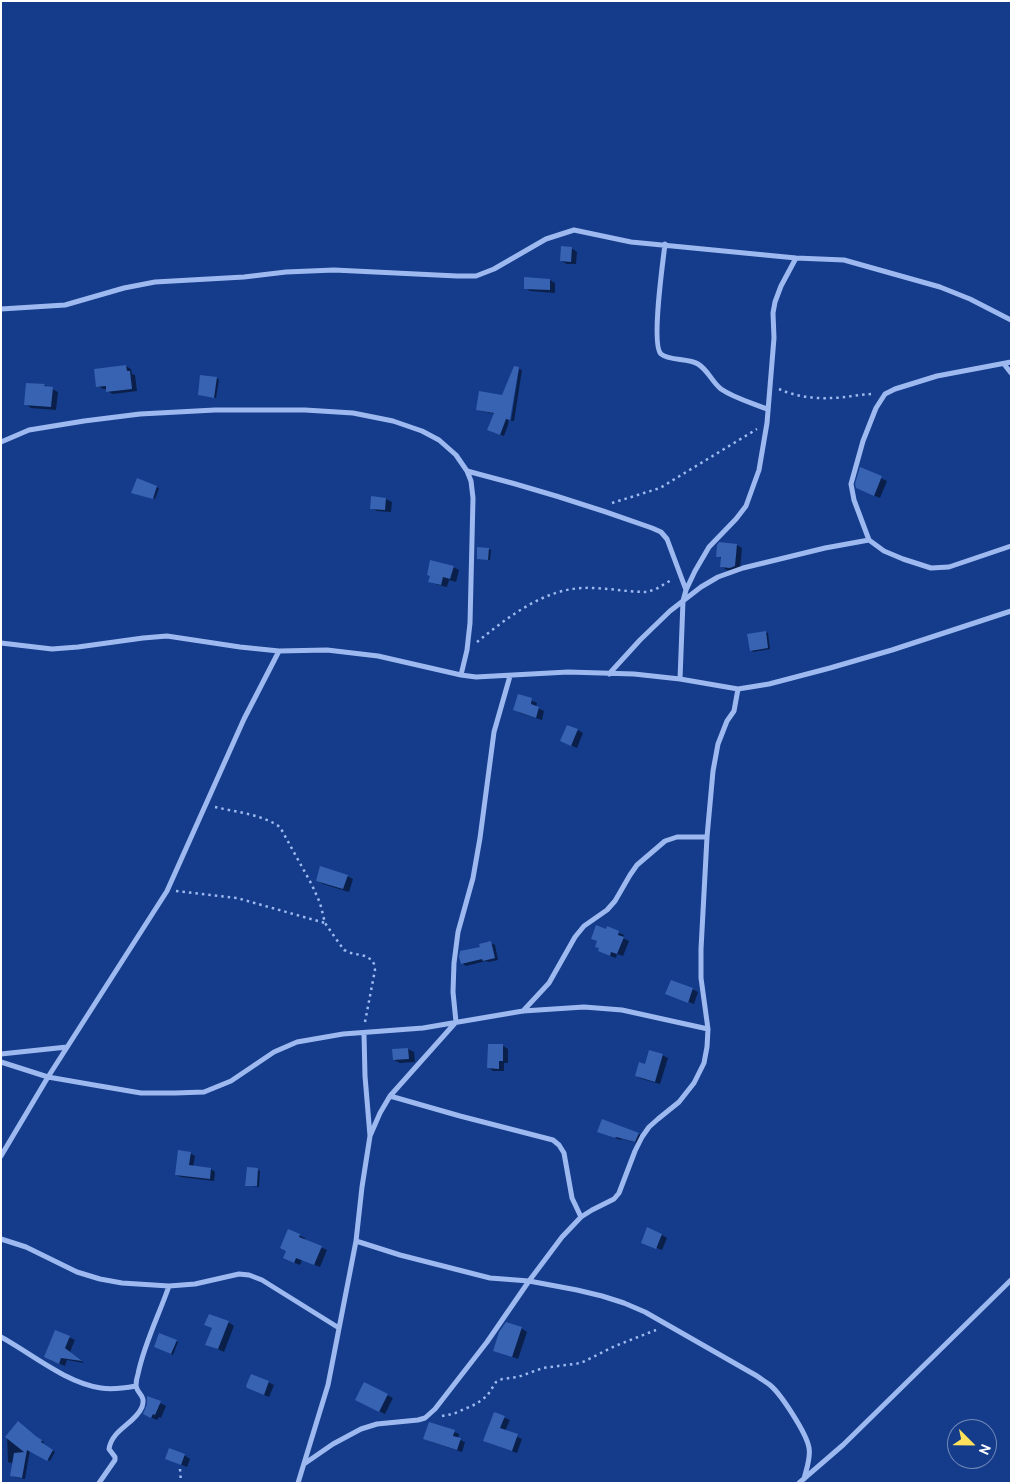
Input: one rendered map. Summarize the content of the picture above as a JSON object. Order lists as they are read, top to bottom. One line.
{"north":"bottom right"}
